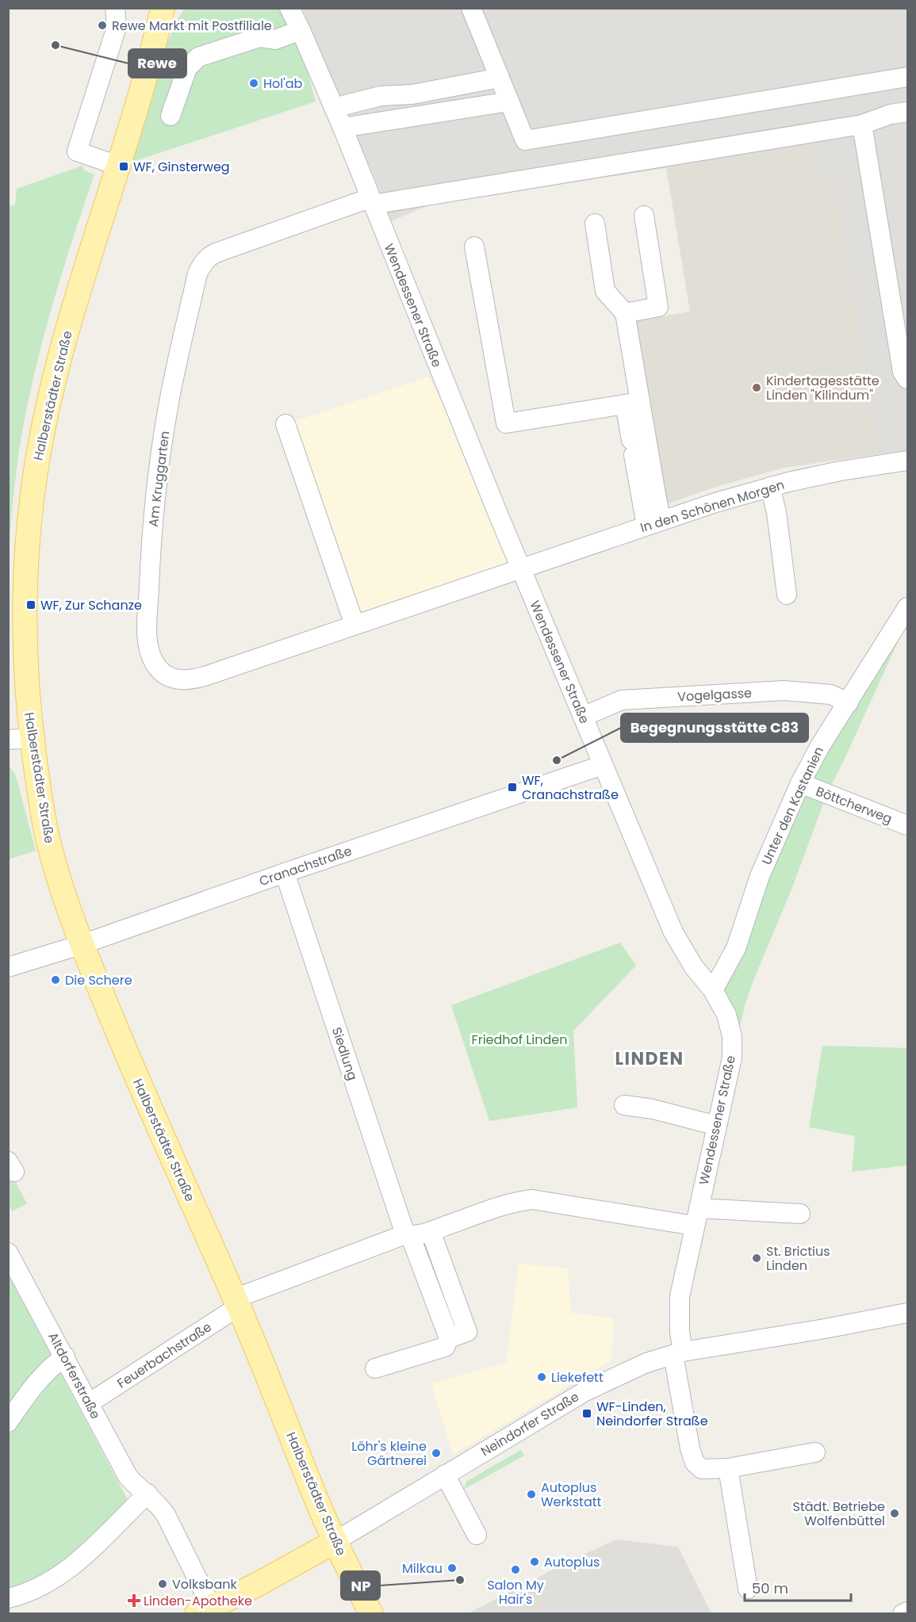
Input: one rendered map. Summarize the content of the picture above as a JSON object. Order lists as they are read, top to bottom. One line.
{"streets":{"main road":["Halberstädter Straße"],"street":["Wendessener Straße","Am Kruggarten","In den Schönen Morgen","Vogelgasse","Böttcherweg","Unter den Kastanien","Cranachstraße","Siedlung","Feuerbachstraße","Altdorferstraße","Neindorfer Straße"]},"crossings":[["Wendessener Straße","Am Kruggarten"],["Wendessener Straße","In den Schönen Morgen"],["Wendessener Straße","Vogelgasse"],["Wendessener Straße","Unter den Kastanien"],["Wendessener Straße","Cranachstraße"],["Wendessener Straße","Neindorfer Straße"],["Halberstädter Straße","Cranachstraße"],["Halberstädter Straße","Feuerbachstraße"],["Halberstädter Straße","Neindorfer Straße"],["Am Kruggarten","In den Schönen Morgen"],["Vogelgasse","Unter den Kastanien"],["Böttcherweg","Unter den Kastanien"],["Cranachstraße","Siedlung"],["Feuerbachstraße","Altdorferstraße"]],"districts":["LINDEN"],"parks":["Friedhof Linden"],"places":{"other":["Rewe Markt mit Postfiliale","Rewe","Hol'ab","Kindertagesstätte Linden \"Kilindum\"","Begegnungsstätte C83","Die Schere","St. Brictius Linden","Liekefett","Löhr's kleine Gärtnerei","Autoplus Werkstatt","Städt. Betriebe Wolfenbüttel","Autoplus","Milkau","Salon My Hair's","NP","Volksbank"],"transit":["WF, Ginsterweg","WF, Zur Schanze","WF, Cranachstraße","WF-Linden, Neindorfer Straße"],"health":["Linden-Apotheke"]},"scale_bar":"50 m"}
